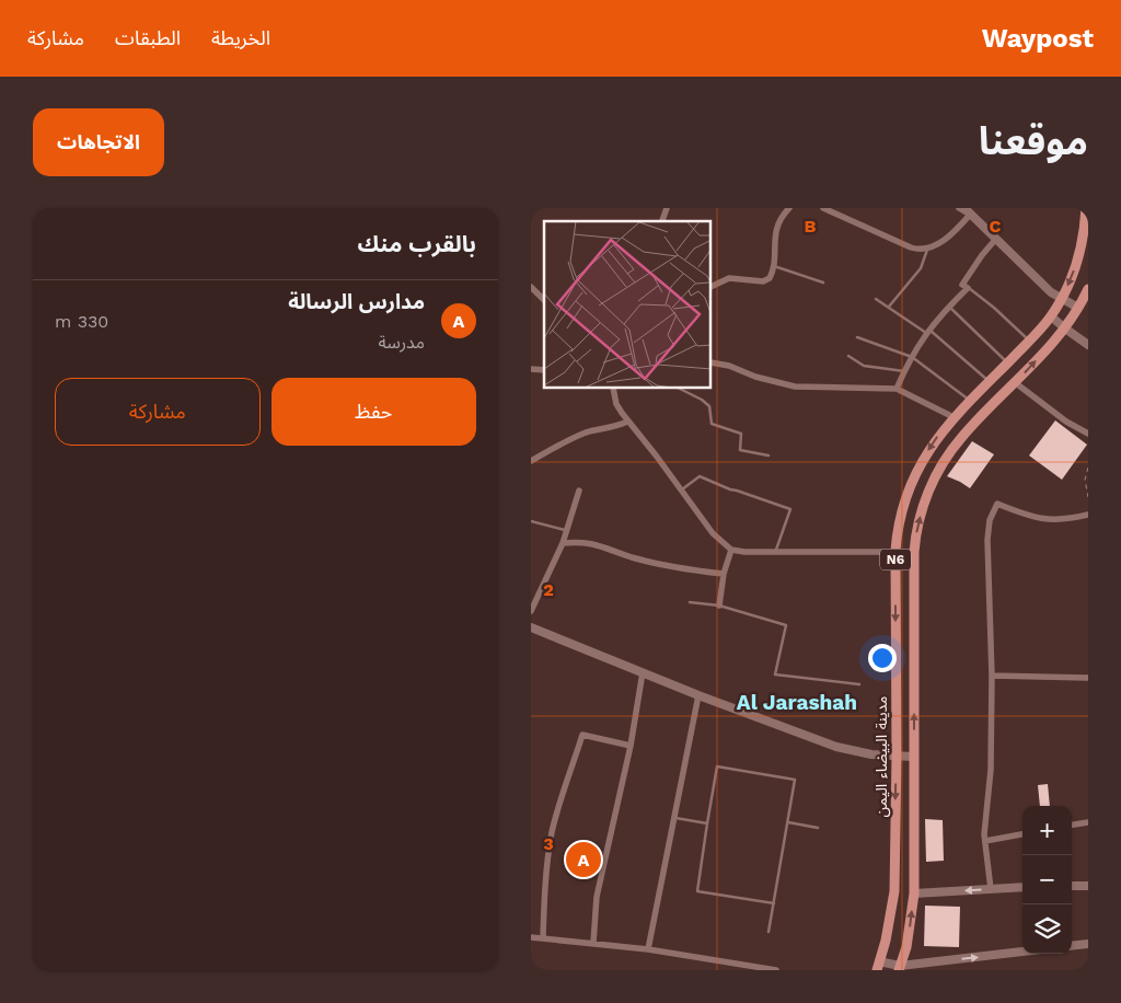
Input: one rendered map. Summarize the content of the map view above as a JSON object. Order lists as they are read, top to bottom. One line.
{"streets":{"main road":["N6","مدينة البيضاء اليمن"]},"districts":["Al Jarashah"],"page":{"header":"Waypost","nav":["الخريطة","الطبقات","مشاركة"],"title":"موقعنا","buttons":["الاتجاهات",["حفظ","مشاركة"]],"heading":"بالقرب منك","list":[{"mark":"A","name":"مدارس الرسالة","note":"مدرسة","value":"330 m"}],"map_buttons":["+","−"],"pins":"A"},"grid":{"columns":["B","C"],"rows":["2","3"]}}
